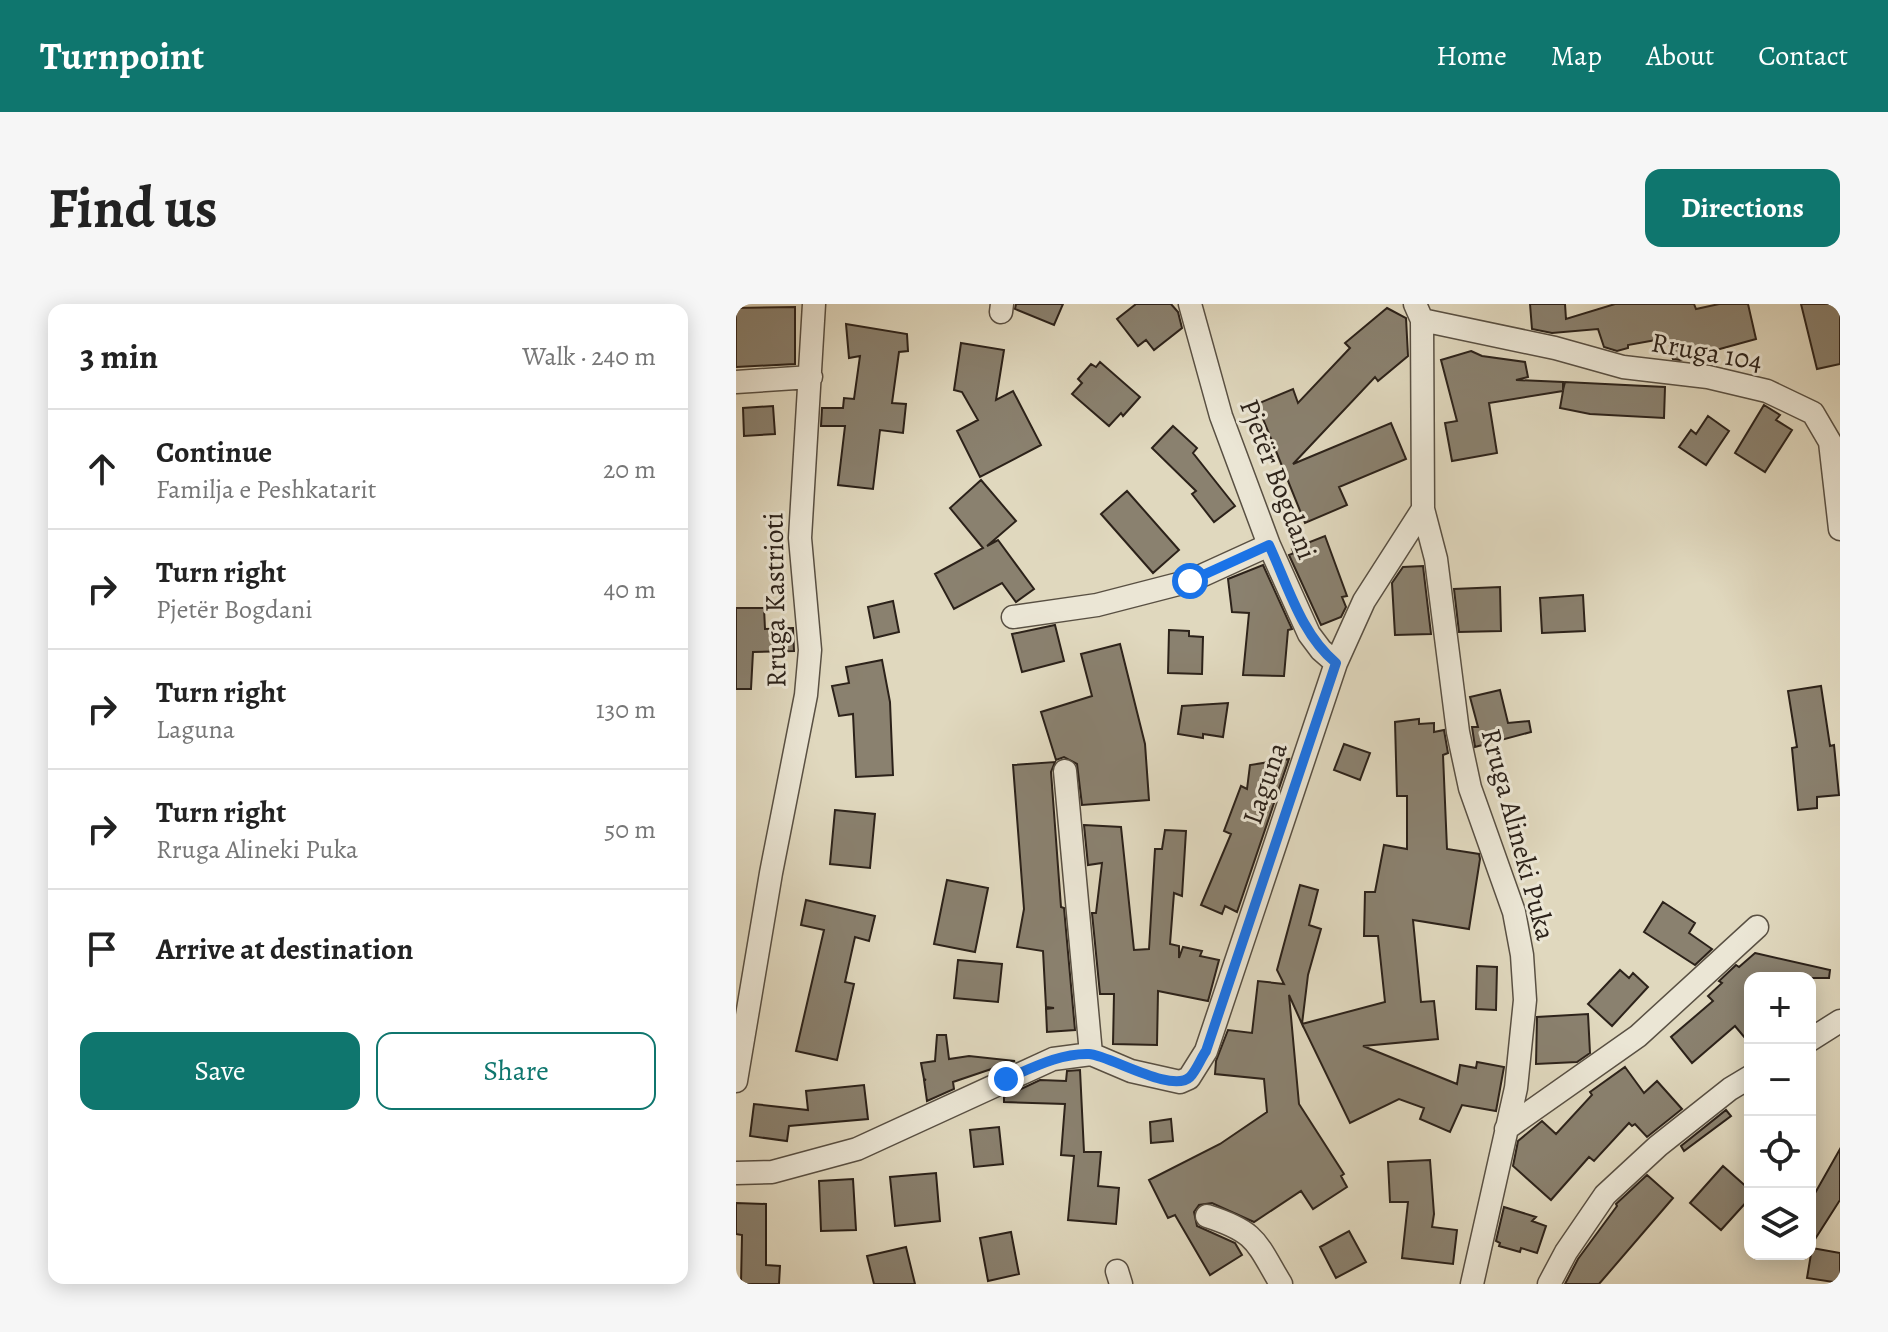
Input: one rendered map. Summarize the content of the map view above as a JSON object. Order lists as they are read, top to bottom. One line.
{"streets":{"street":["Rruga 104","Pjetër Bogdani","Rruga Kastrioti","Laguna","Rruga Alineki Puka"]},"crossings":[["Rruga 104","Rruga Alineki Puka"],["Pjetër Bogdani","Laguna"],["Laguna","Rruga Alineki Puka"]],"page":{"header":"Turnpoint","nav":["Home","Map","About","Contact"],"buttons":["Directions",["Save","Share"]],"title":"Find us","heading":["3 min","Walk · 240 m"],"list":[["Continue","Familja e Peshkatarit","20 m"],["Turn right","Pjetër Bogdani","40 m"],["Turn right","Laguna","130 m"],["Turn right","Rruga Alineki Puka","50 m"],"Arrive at destination"],"map_buttons":["+","−"]}}
